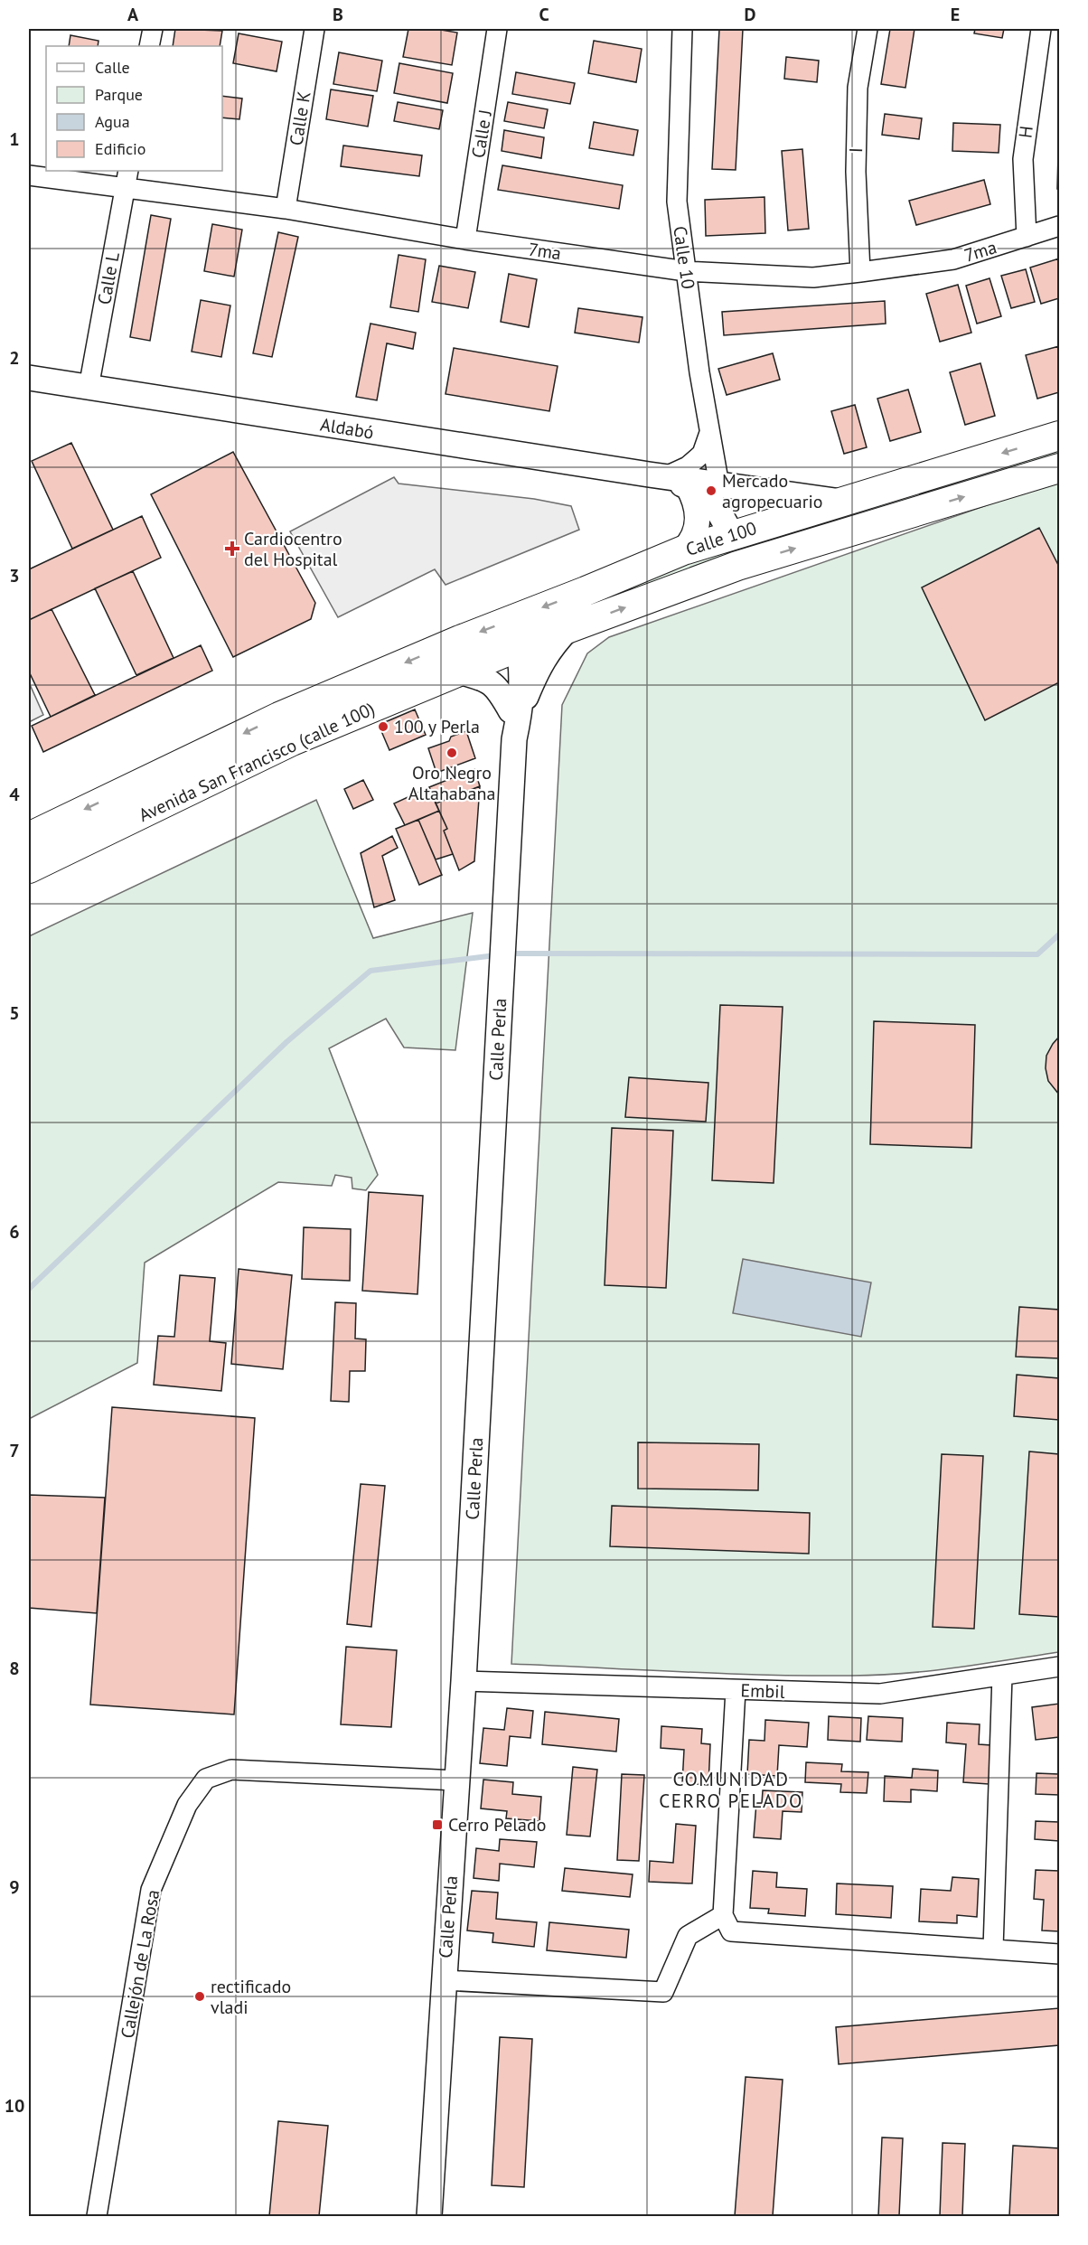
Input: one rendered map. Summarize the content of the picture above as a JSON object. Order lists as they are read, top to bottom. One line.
{"streets":{"highway":["Calle 100","Avenida San Francisco (calle 100)"],"main road":["Aldabó","Calle Perla"],"street":["Calle K","H","Calle J","I","7ma","Calle 10","Calle L","Embil","Callejón de La Rosa"]},"crossings":[["Calle K","7ma"],["H","7ma"],["Calle J","7ma"],["I","7ma"],["7ma","Calle 10"],["7ma","Calle L"],["Calle 10","Aldabó"],["Calle L","Aldabó"],["Aldabó","Calle 100"],["Calle 100","Avenida San Francisco (calle 100)"],["Calle 100","Calle Perla"],["Avenida San Francisco (calle 100)","Calle Perla"],["Calle Perla","Embil"],["Calle Perla","Callejón de La Rosa"]],"districts":["COMUNIDAD CERRO PELADO"],"places":{"other":["Mercado agropecuario","100 y Perla","Oro Negro Altahabana","rectificado vladi"],"health":["Cardiocentro del Hospital"],"transit":["Cerro Pelado"]},"legend":["Calle","Parque","Agua","Edificio"],"grid":{"columns":["A","B","C","D","E"],"rows":["1","2","3","4","5","6","7","8","9","10"]}}
